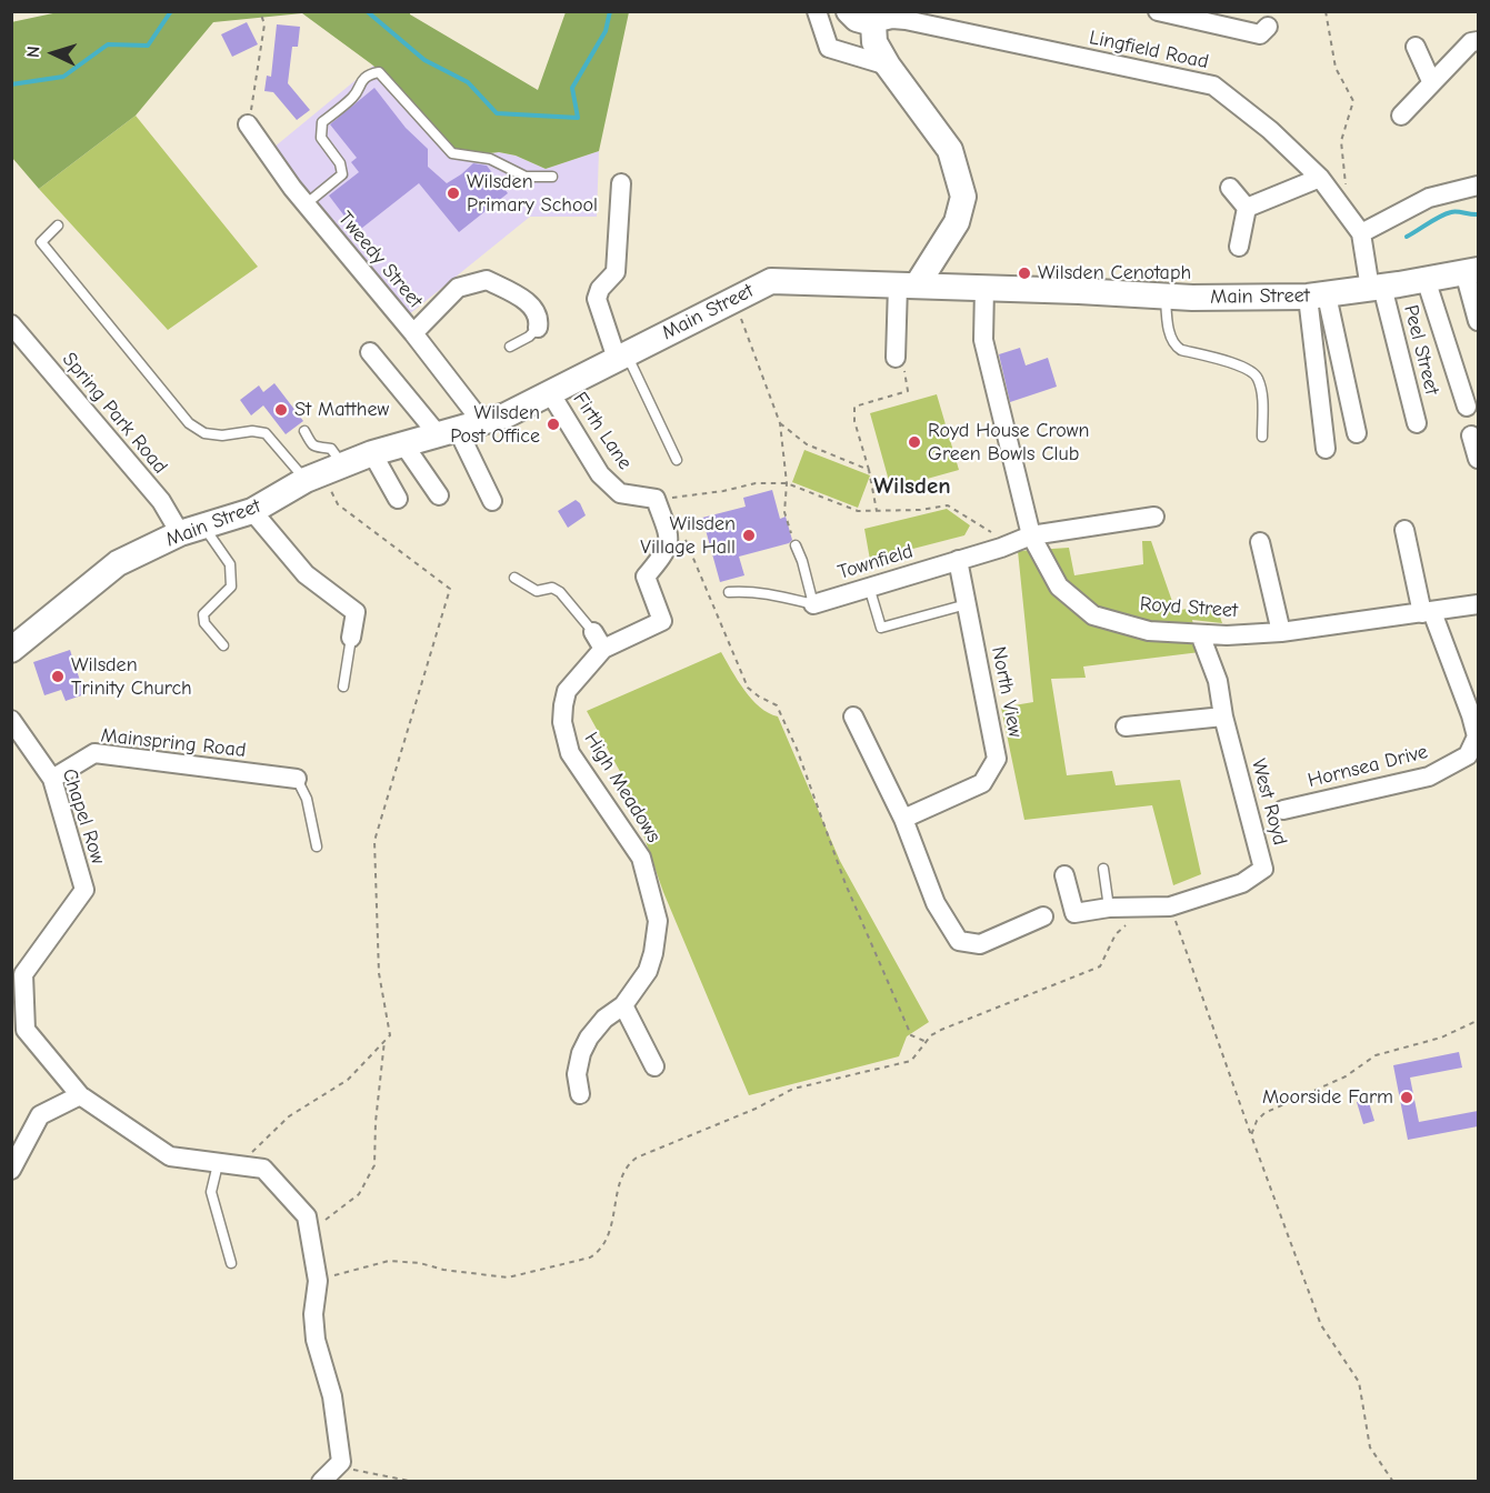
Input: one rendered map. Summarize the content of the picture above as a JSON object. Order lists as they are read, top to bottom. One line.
{"streets":{"street":["Lingfield Road","Tweedy Street","Main Street","Peel Street","Spring Park Road","Firth Lane","Townfield","Royd Street","North View","Mainspring Road","Hornsea Drive","High Meadows","West Royd","Chapel Row"]},"crossings":[["Lingfield Road","Main Street"],["Lingfield Road","Peel Street"],["Tweedy Street","Main Street"],["Main Street","Peel Street"],["Main Street","Spring Park Road"],["Main Street","Firth Lane"],["Main Street","Royd Street"],["Townfield","Royd Street"],["Townfield","North View"],["Royd Street","Hornsea Drive"],["Royd Street","West Royd"],["Mainspring Road","Chapel Row"]],"districts":["Wilsden"],"places":["Wilsden Primary School","Wilsden Cenotaph","St Matthew","Wilsden Post Office","Royd House Crown Green Bowls Club","Wilsden Village Hall","Wilsden Trinity Church","Moorside Farm"],"north":"left"}
